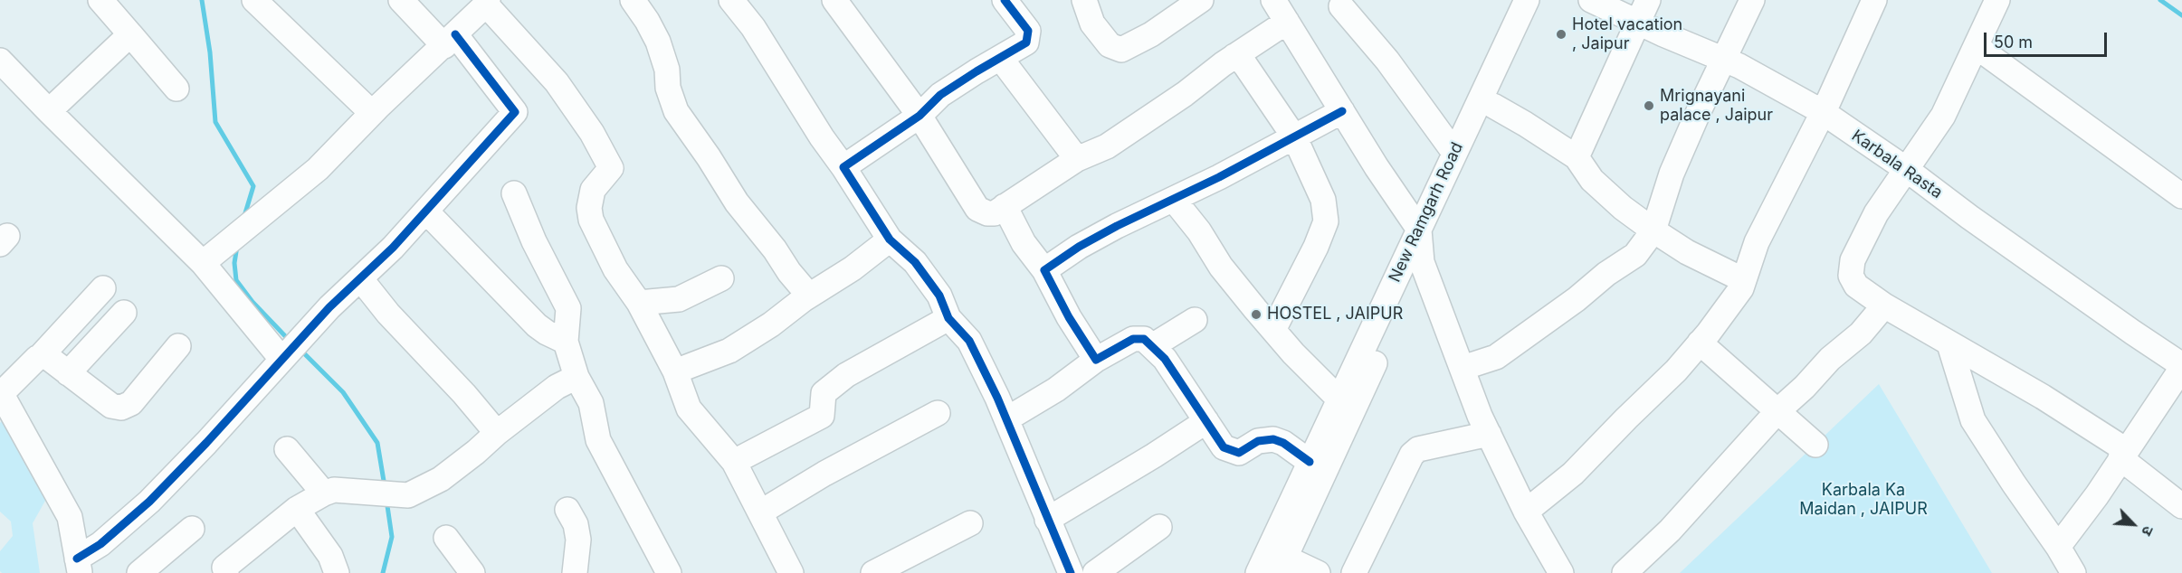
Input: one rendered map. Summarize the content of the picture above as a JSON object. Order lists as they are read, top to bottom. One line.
{"streets":{"street":["Karbala Rasta","New Ramgarh Road"]},"parks":["Karbala Ka Maidan , JAIPUR"],"places":["Hotel vacation , Jaipur","Mrignayani palace , Jaipur","HOSTEL , JAIPUR"],"scale_bar":"50 m","north":"bottom right"}
